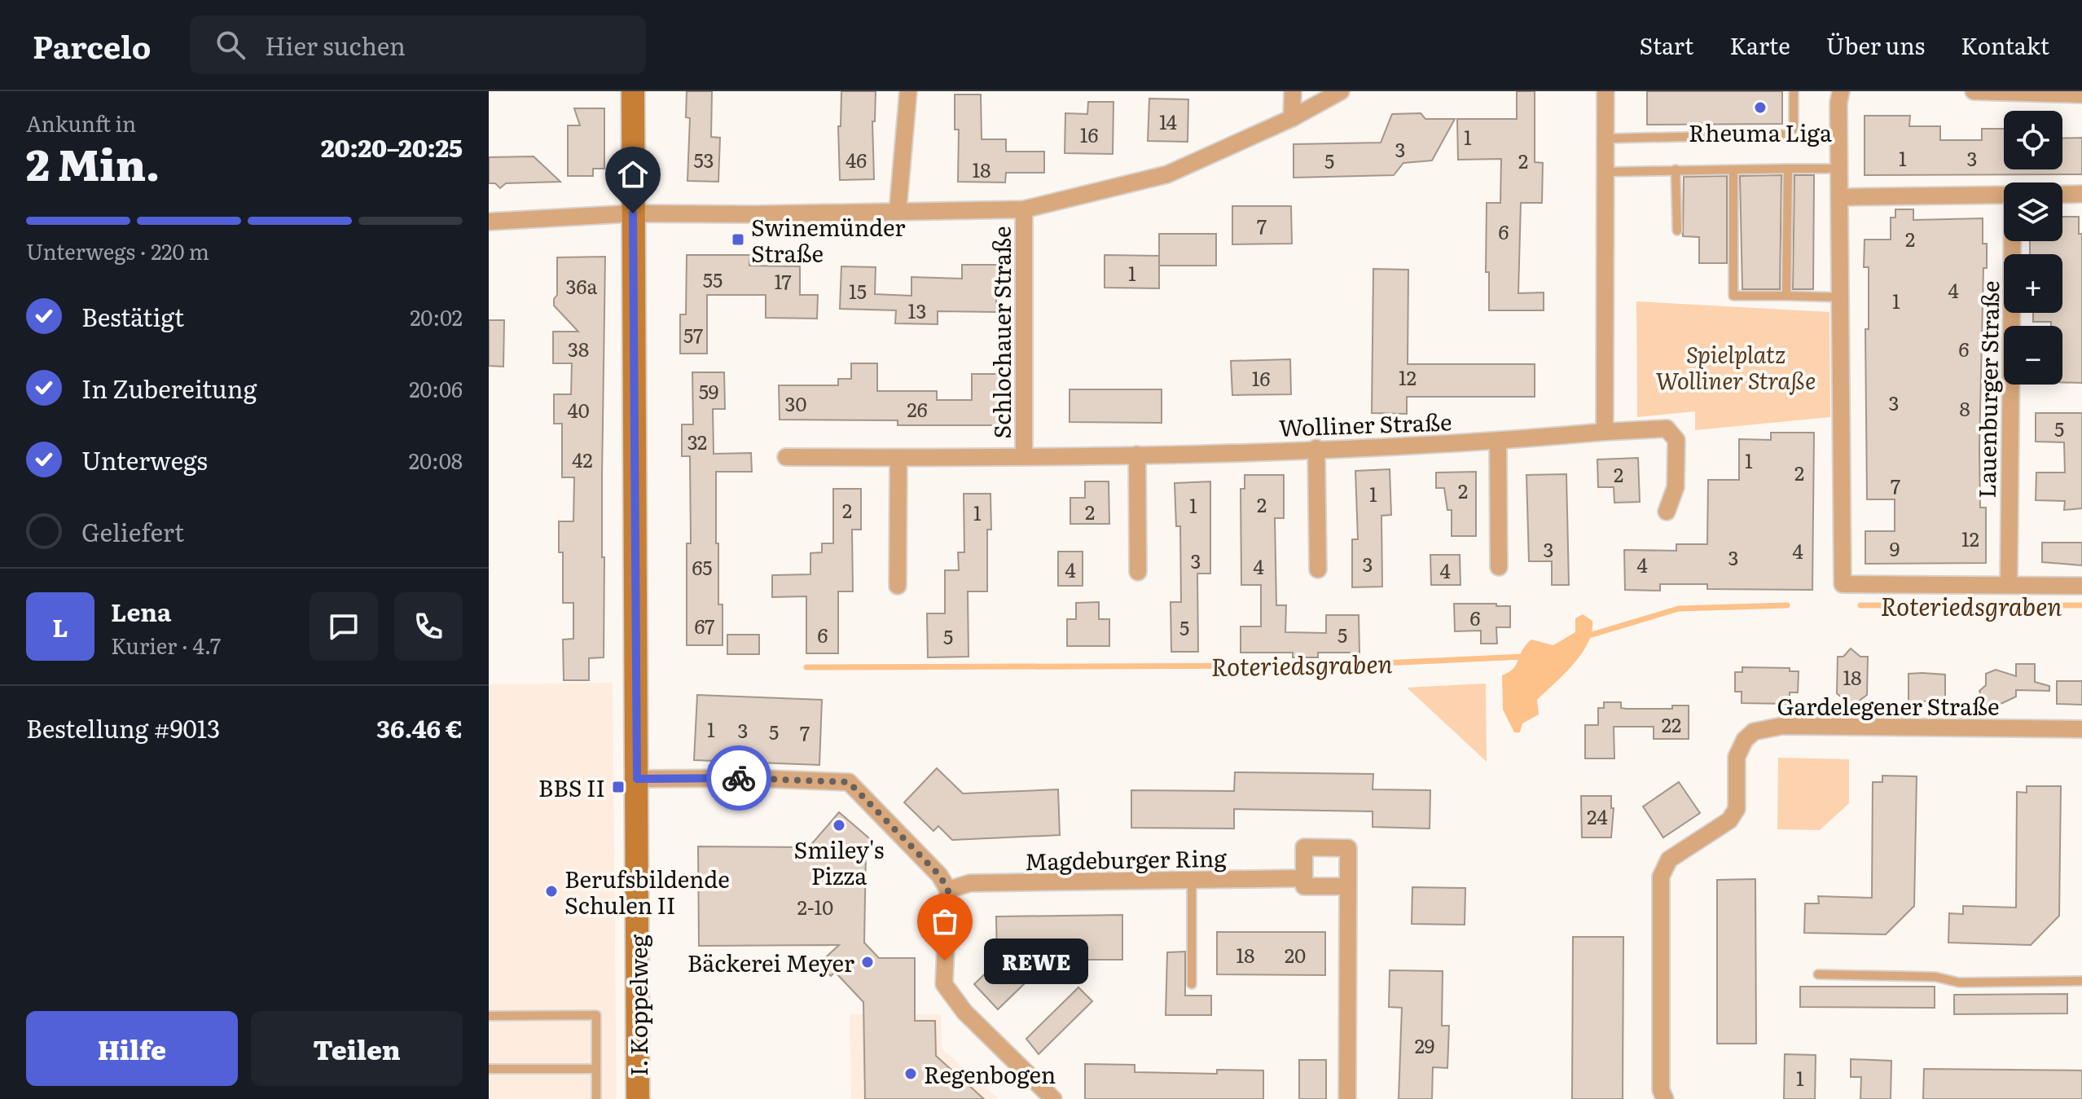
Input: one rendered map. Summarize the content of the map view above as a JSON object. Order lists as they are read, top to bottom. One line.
{"streets":{"street":["Schlochauer Straße","Lauenburger Straße","Wolliner Straße","Gardelegener Straße","Magdeburger Ring","I. Koppelweg"]},"crossings":[["Schlochauer Straße","Wolliner Straße"]],"water":["Roteriedsgraben"],"parks":["Spielplatz Wolliner Straße"],"places":{"other":["Rheuma Liga","Smiley's Pizza","Berufsbildende Schulen II","REWE","Bäckerei Meyer","Regenbogen"],"transit":["Swinemünder Straße","BBS II"]},"house_numbers":["14","16","1","3","1","3","53","46","5","2","18","7","6","2","1","55","17","36a","4","15","1","13","57","38","6","12","16","59","3","30","8","26","40","5","32","42","1","2","2","7","2","1","2","1","2","2","1","12","9","3","4","3","3","3","4","4","65","4","4","6","67","5","6","5","5","18","22","1","3","5","7","24","2-10","18","20","29","1"],"page":{"header":"Parcelo","search":"Hier suchen","nav":["Start","Karte","Über uns","Kontakt"],"heading":["2 Min.","Ankunft in","20:20–20:25"],"panel":["Lena","Kurier · 4.7","Bestellung #9013","36.46 €"],"map_buttons":["+","−"],"bar":"Unterwegs · 220 m","list":[["Bestätigt","20:02"],["In Zubereitung","20:06"],["Unterwegs","20:08"],"Geliefert"],"round":"L","bubble":"REWE","buttons":["Hilfe","Teilen"]}}
